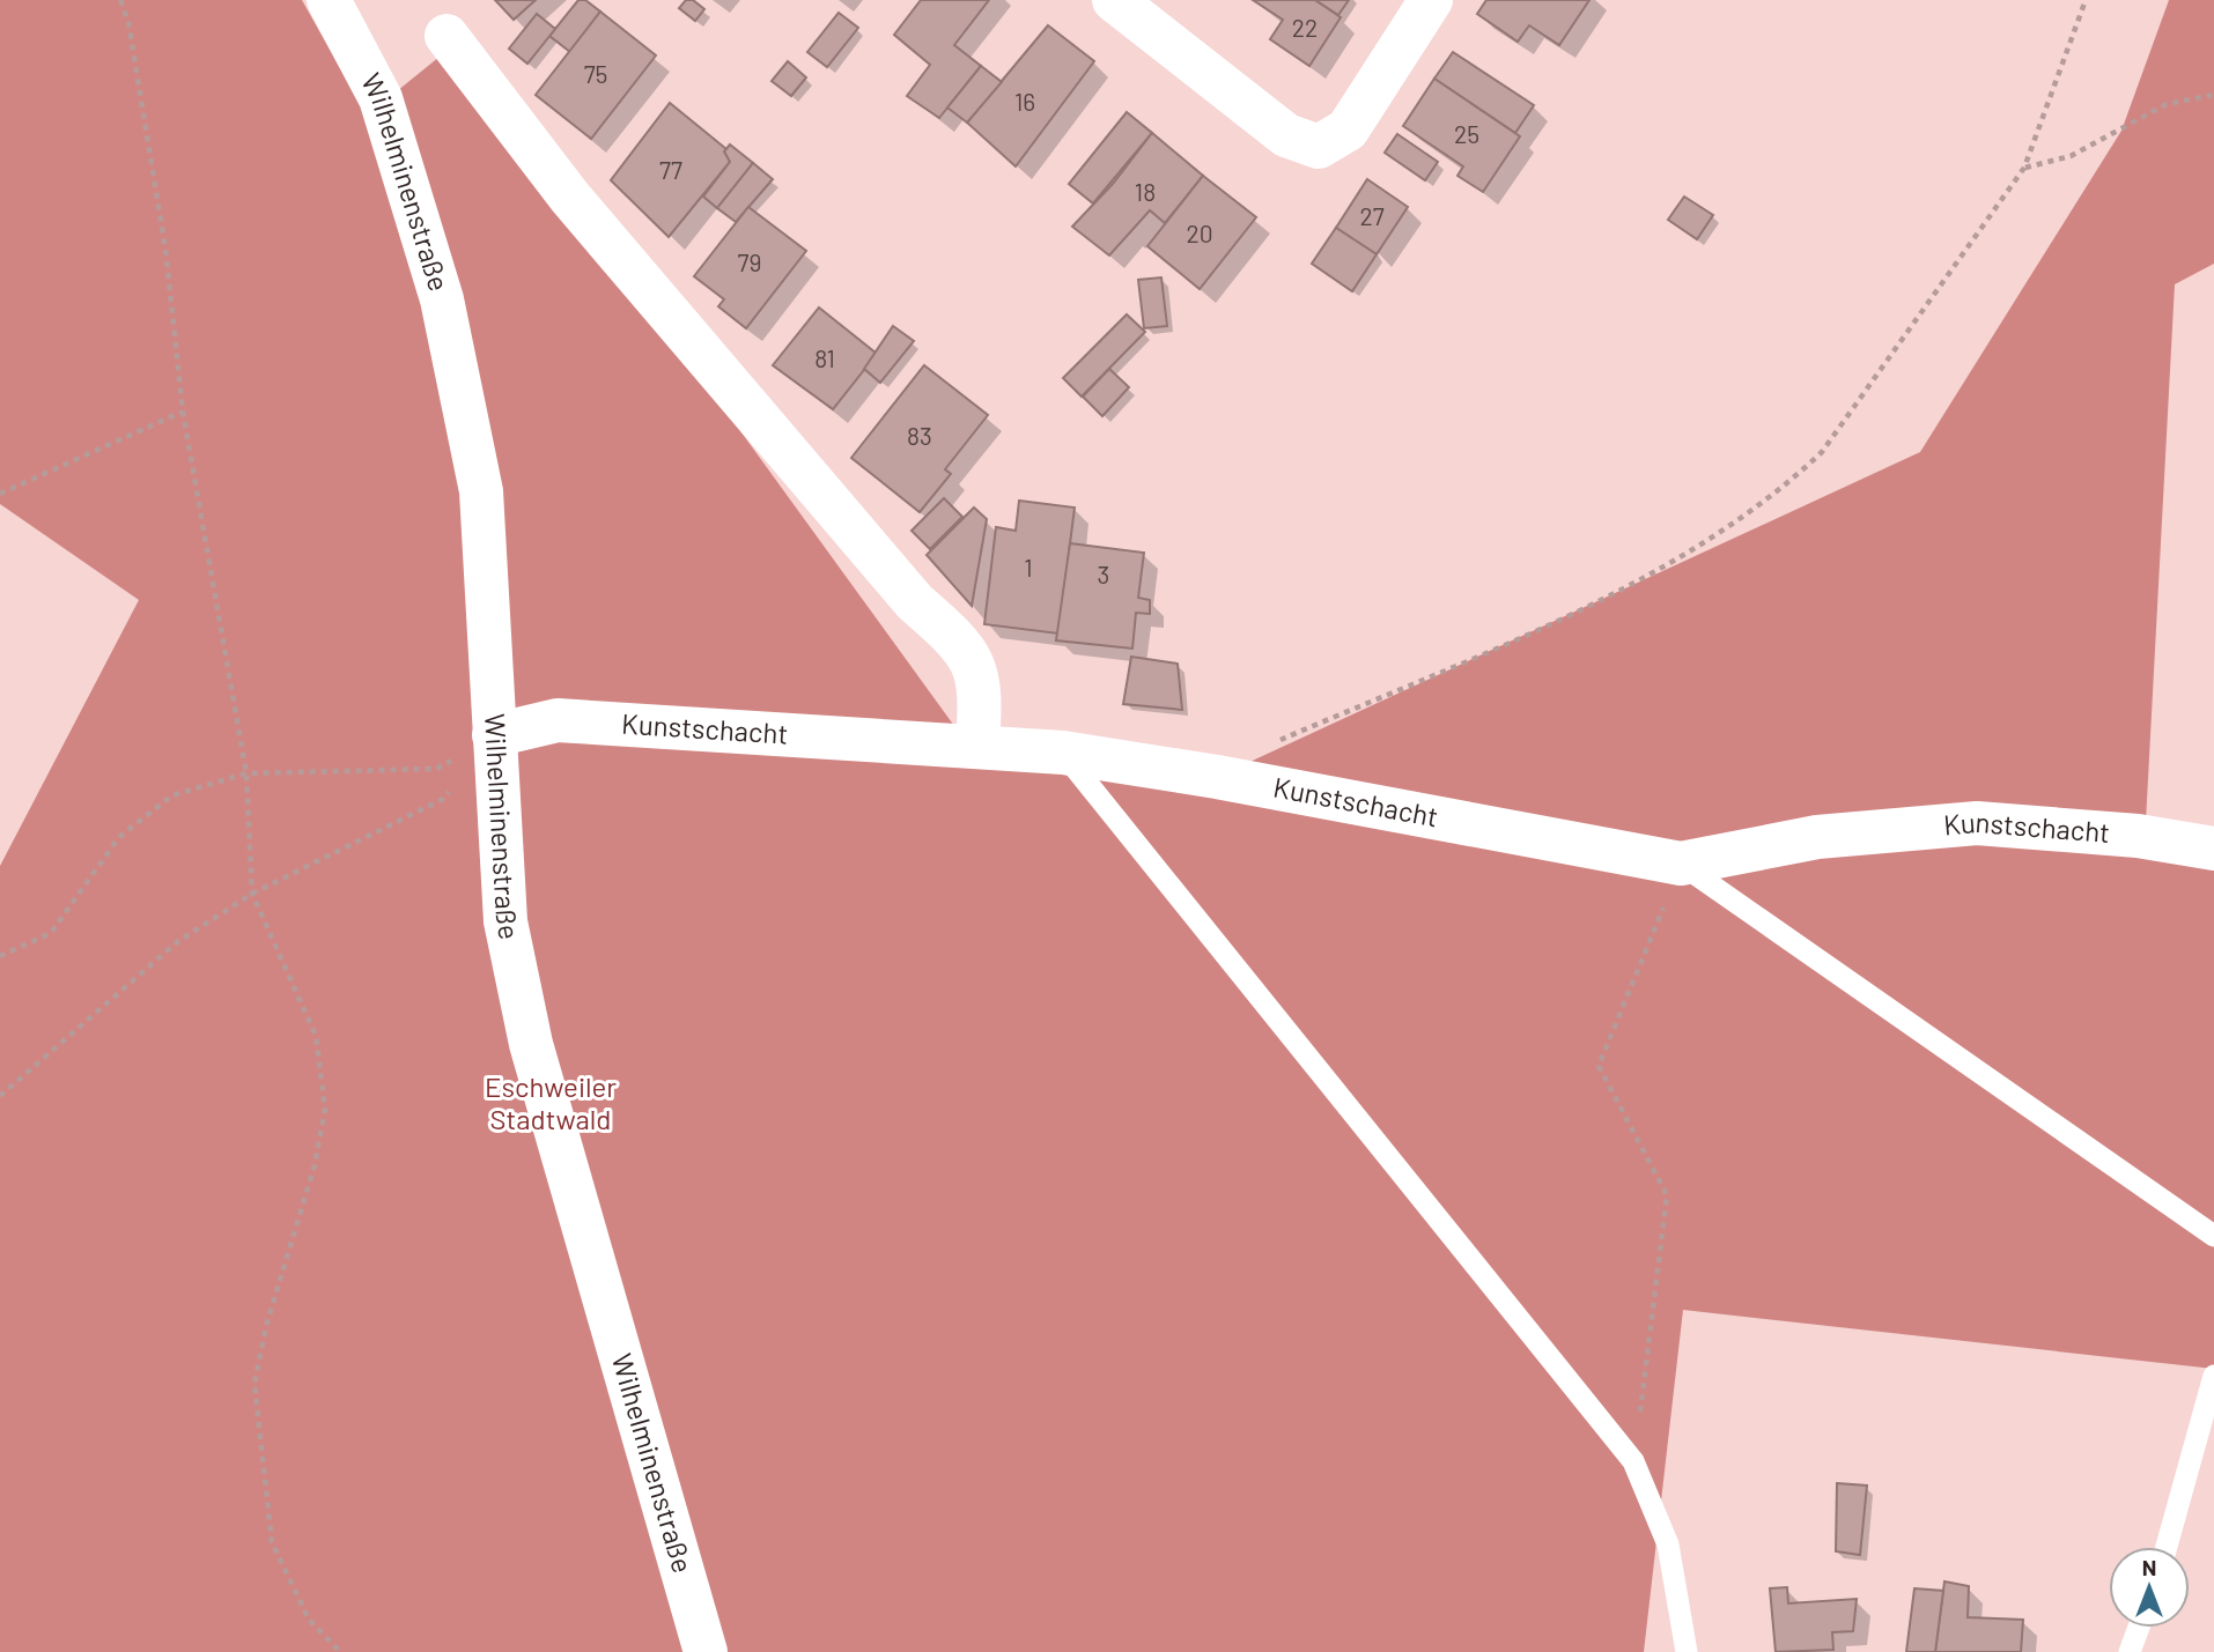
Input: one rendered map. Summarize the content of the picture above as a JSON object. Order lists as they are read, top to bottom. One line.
{"streets":{"street":["Wilhelminenstraße","Kunstschacht"]},"crossings":[["Wilhelminenstraße","Kunstschacht"]],"parks":["Eschweiler Stadtwald"],"house_numbers":["22","75","16","25","77","18","27","20","79","81","83","1","3"],"north":"top"}
